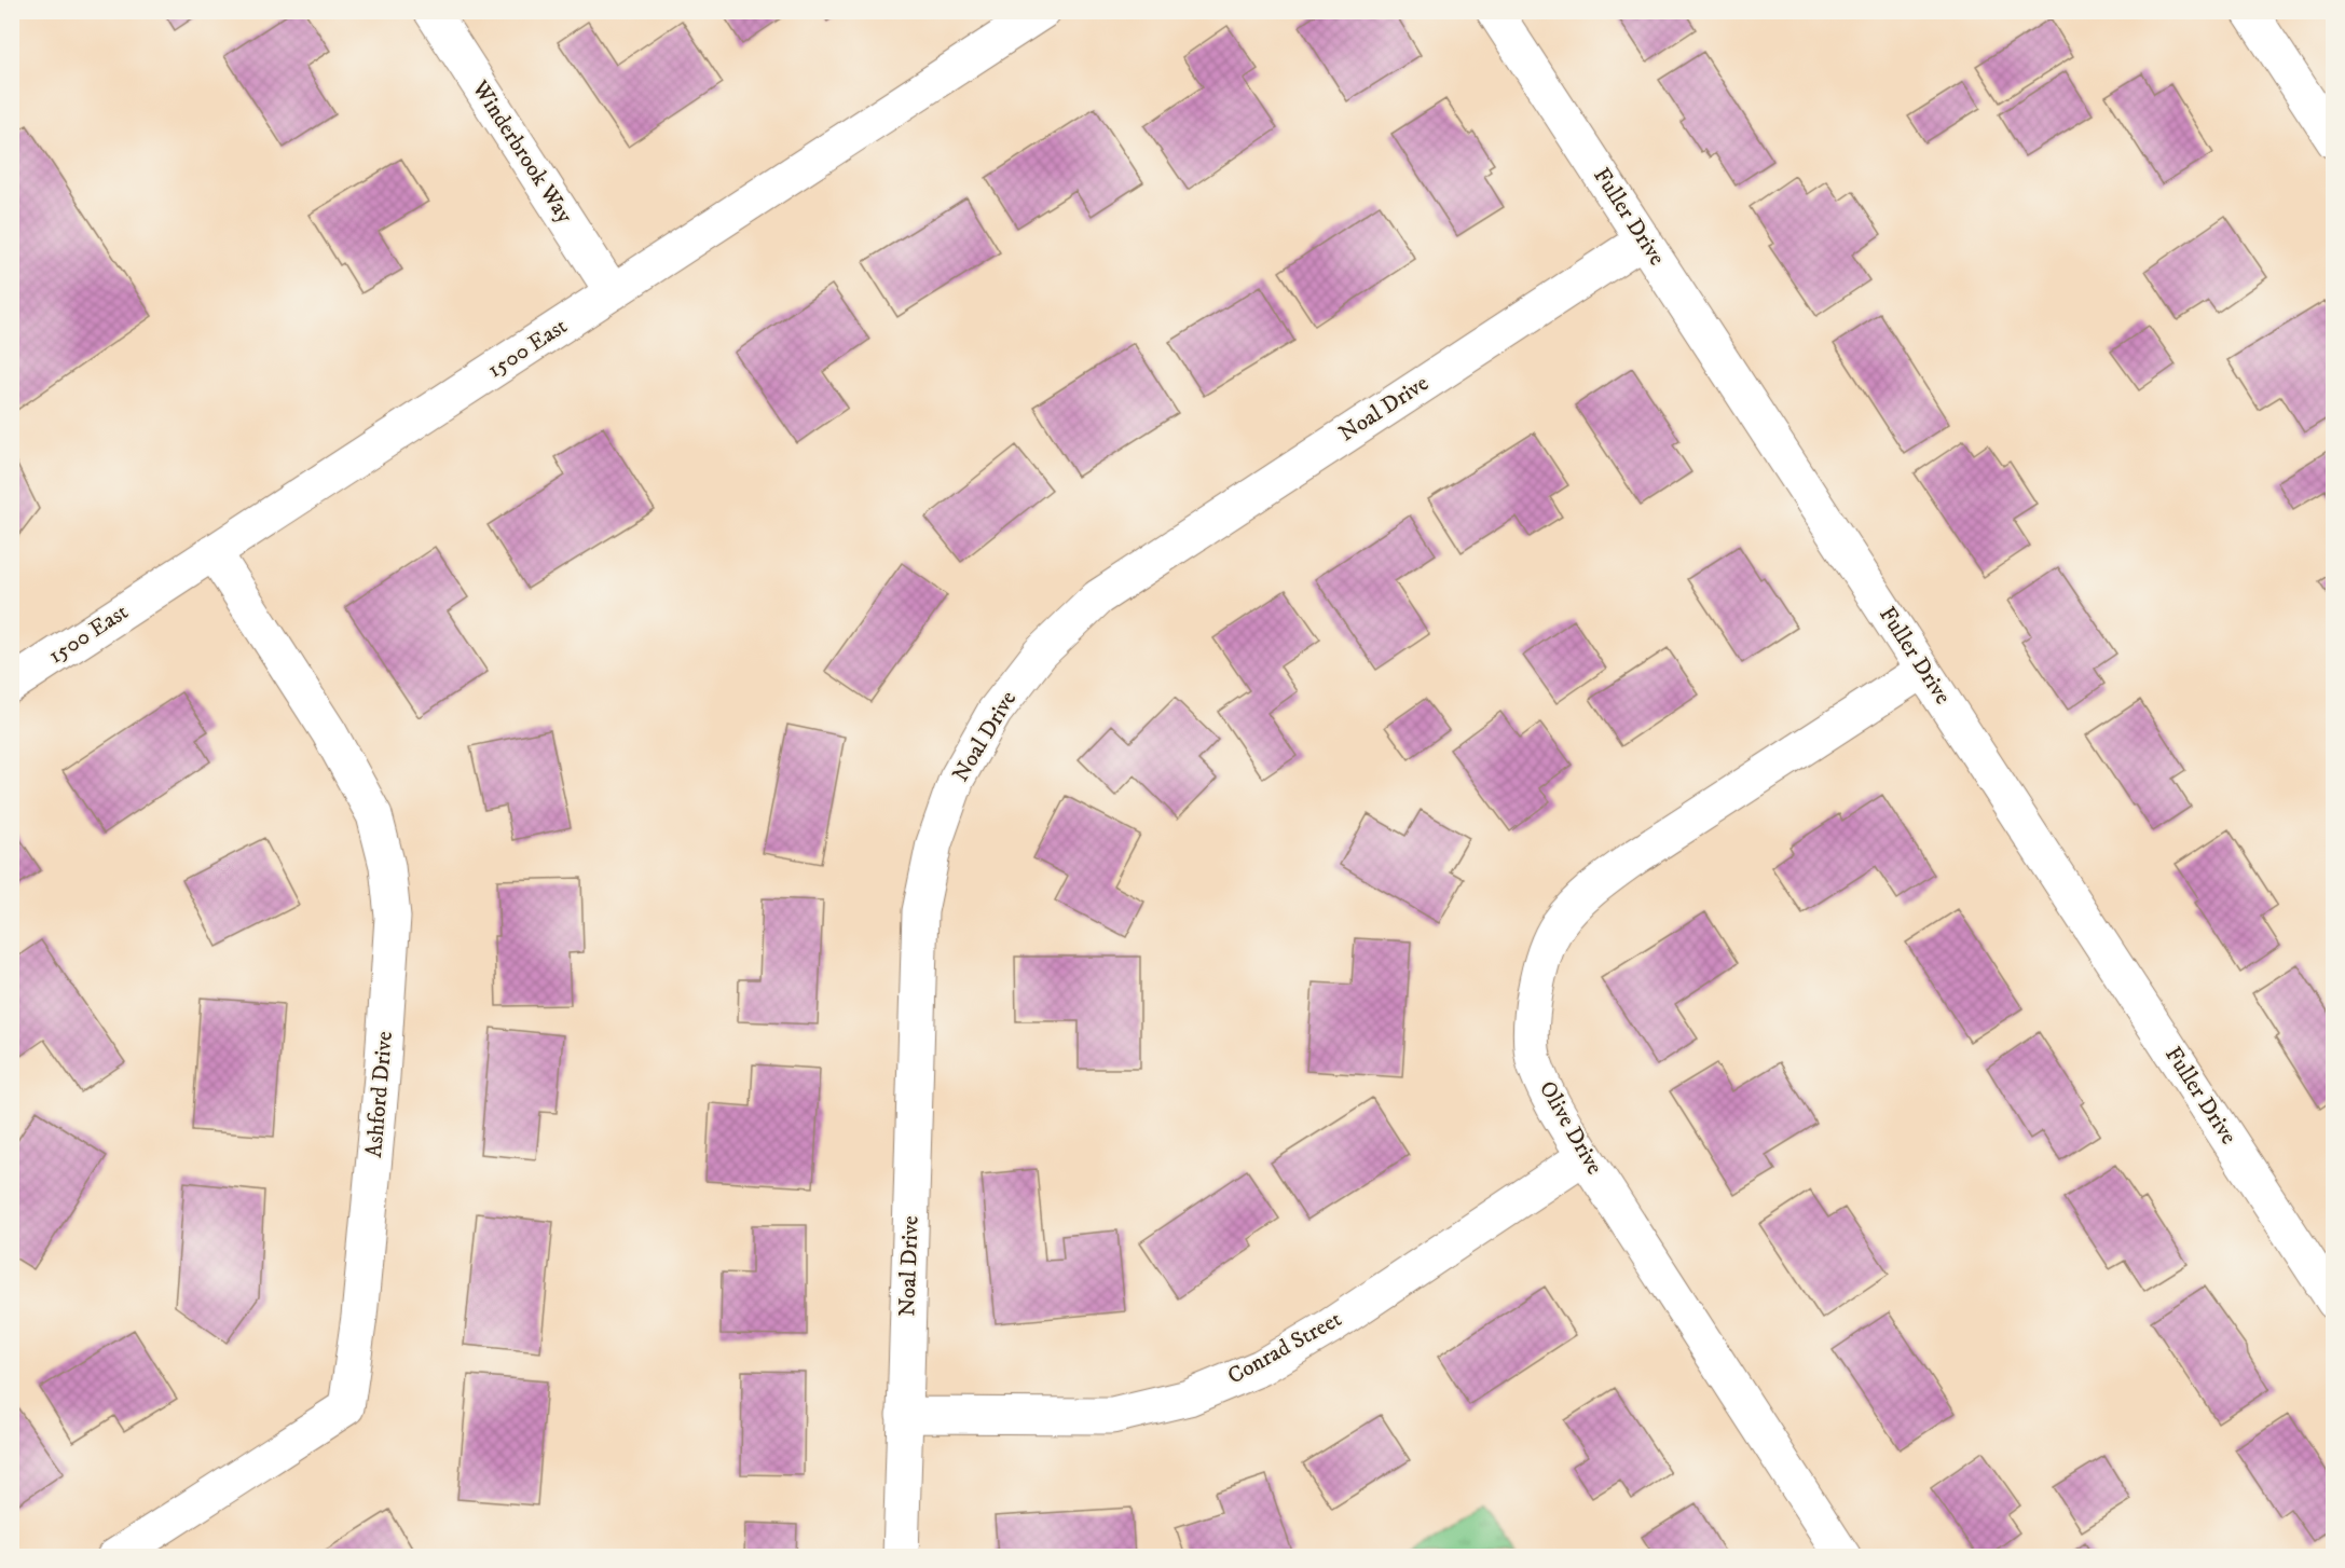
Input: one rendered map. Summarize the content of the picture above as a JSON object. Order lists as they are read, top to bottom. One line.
{"streets":{"street":["Winderbrook Way","Fuller Drive","1500 East","Noal Drive","Ashford Drive","Olive Drive","Conrad Street"]},"crossings":[["Winderbrook Way","1500 East"],["Fuller Drive","Noal Drive"],["Fuller Drive","Olive Drive"],["1500 East","Ashford Drive"],["Noal Drive","Conrad Street"],["Olive Drive","Conrad Street"]]}
